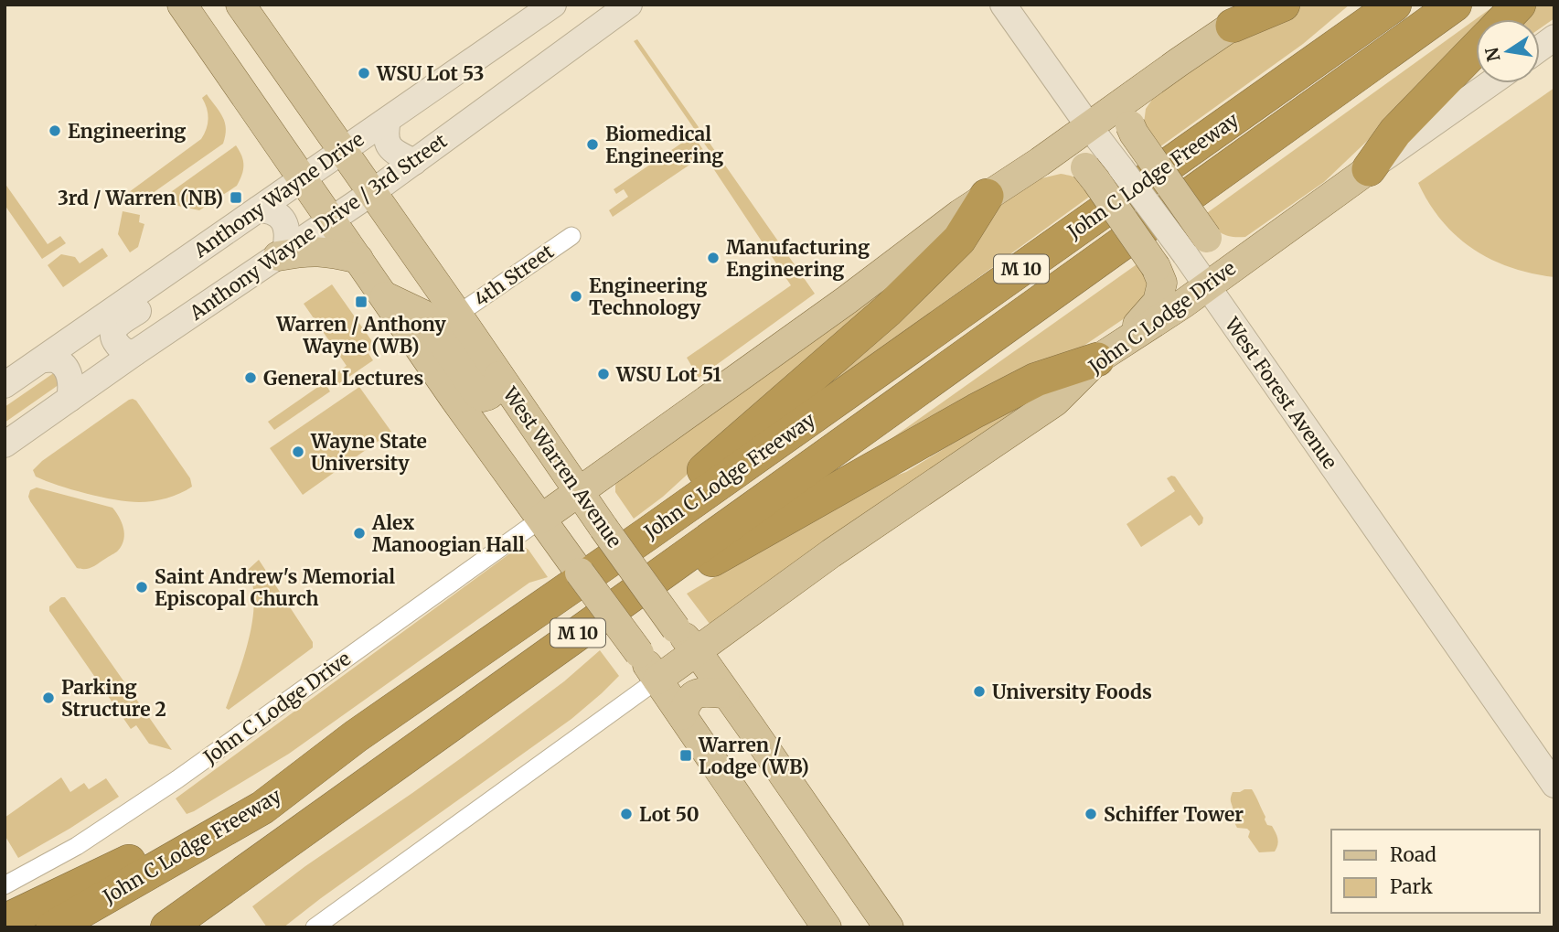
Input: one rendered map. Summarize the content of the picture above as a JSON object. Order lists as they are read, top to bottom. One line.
{"streets":{"highway":["John C Lodge Freeway","M 10"],"main road":["John C Lodge Drive","West Warren Avenue"],"street":["Anthony Wayne Drive","Anthony Wayne Drive / 3rd Street","4th Street","West Forest Avenue"]},"crossings":[["Anthony Wayne Drive","West Warren Avenue"],["Anthony Wayne Drive / 3rd Street","West Warren Avenue"],["4th Street","West Warren Avenue"],["John C Lodge Drive","West Forest Avenue"],["John C Lodge Drive","West Warren Avenue"]],"places":{"other":["WSU Lot 53","Engineering","Biomedical Engineering","Manufacturing Engineering","Engineering Technology","WSU Lot 51","General Lectures","Wayne State University","Alex Manoogian Hall","Saint Andrew's Memorial Episcopal Church","University Foods","Parking Structure 2","Lot 50","Schiffer Tower"],"transit":["3rd / Warren (NB)","Warren / Anthony Wayne (WB)","Warren / Lodge (WB)"]},"legend":["Road","Park"],"north":"left"}
